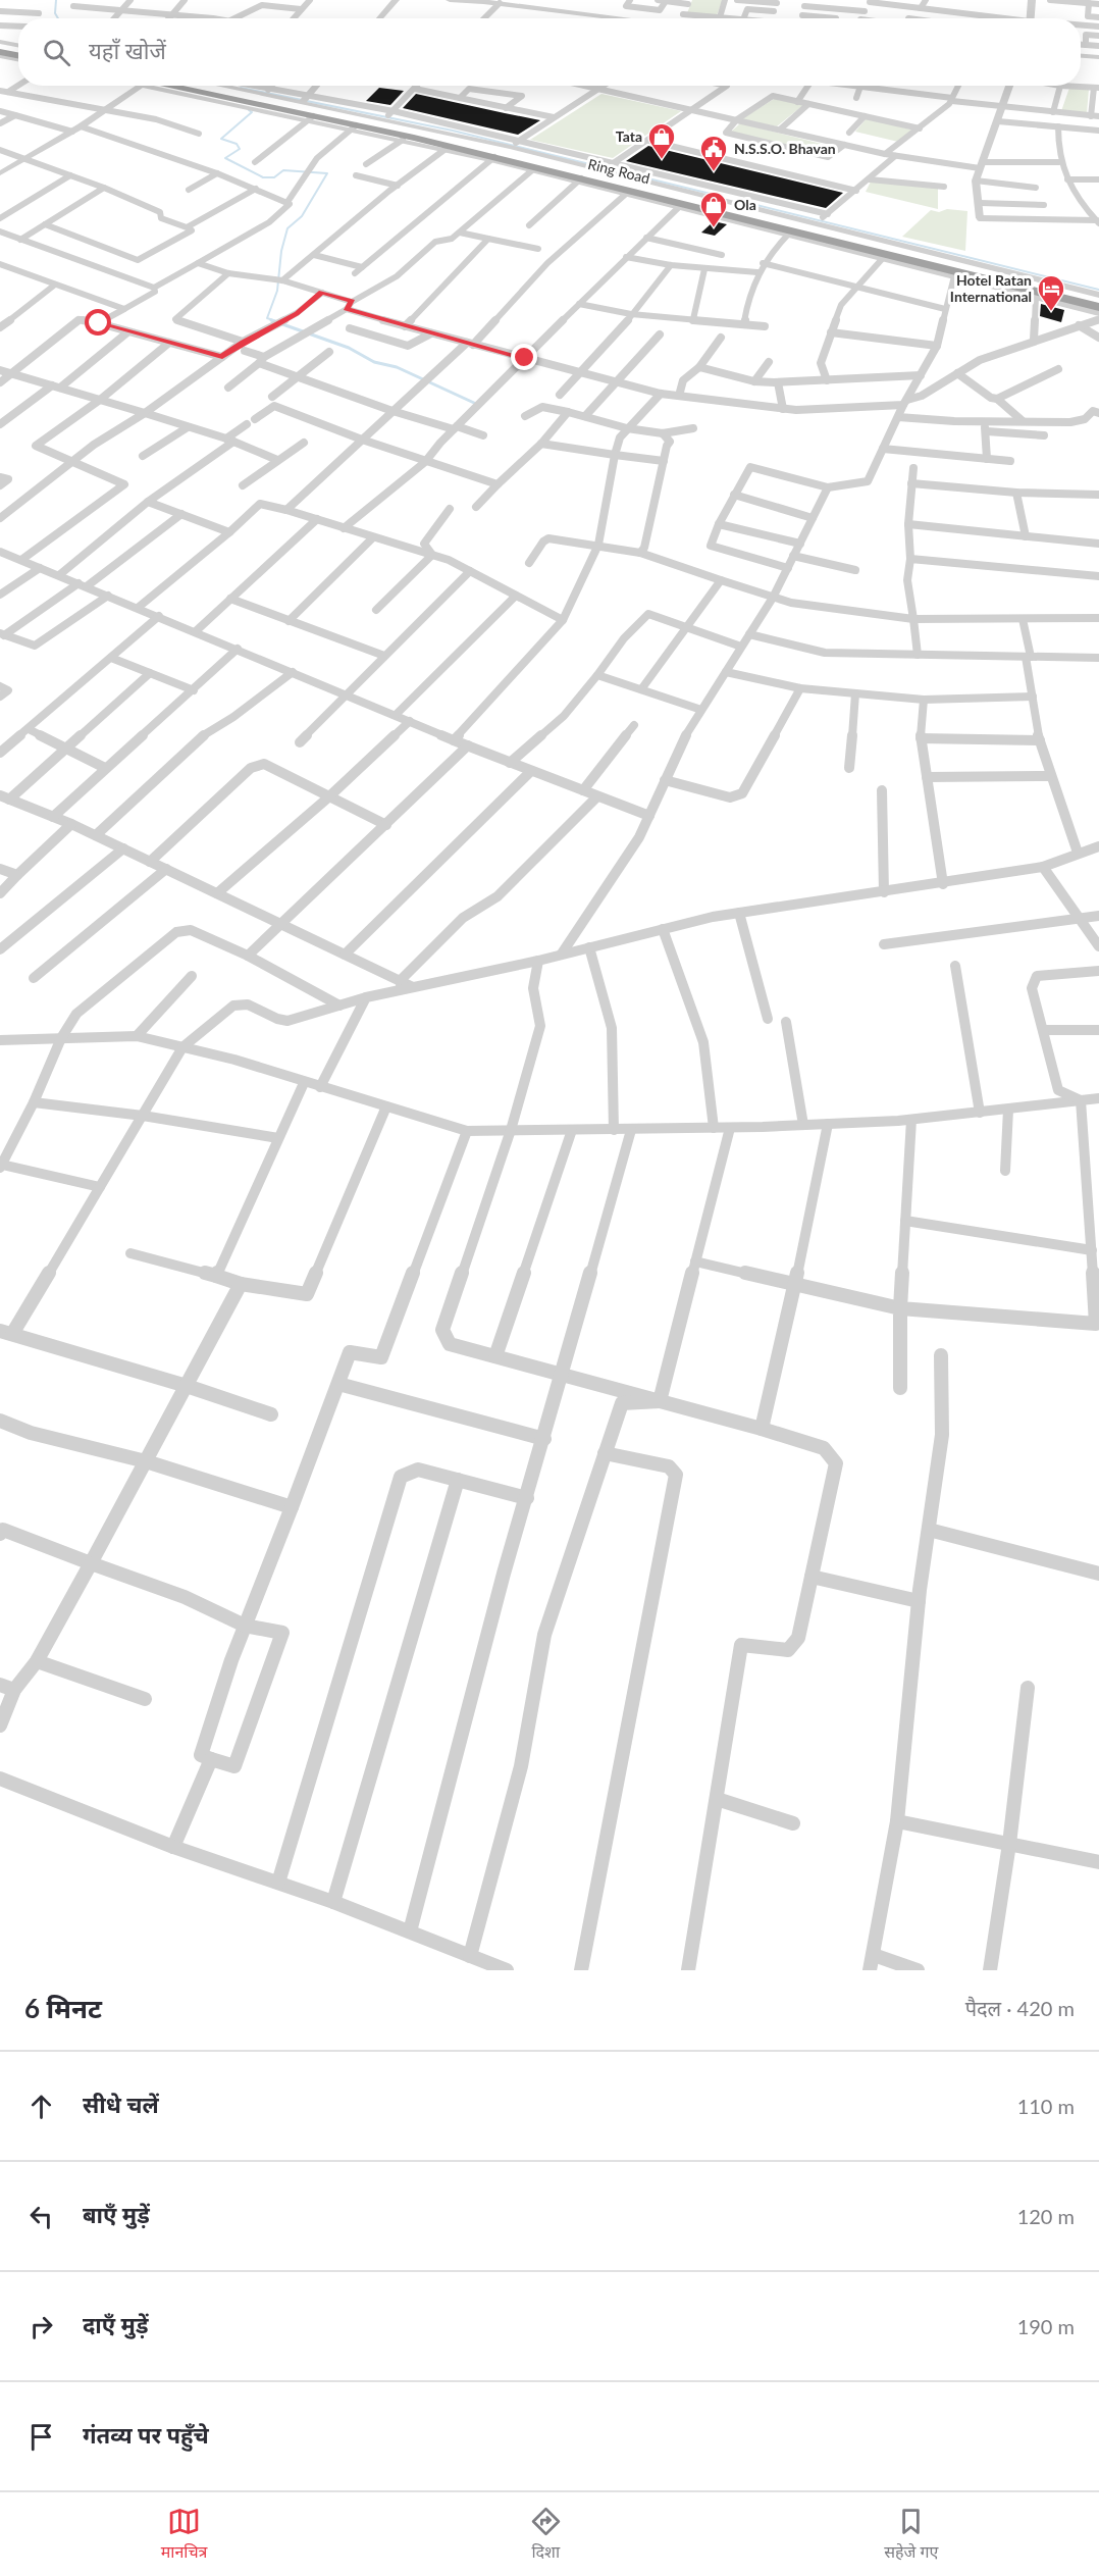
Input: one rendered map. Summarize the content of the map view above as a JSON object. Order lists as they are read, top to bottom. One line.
{"streets":{"highway":["Ring Road"]},"places":{"shop":["Tata","Ola"],"public building":["N.S.S.O. Bhavan"],"hotel":["Hotel Ratan International"]},"page":{"search":"यहाँ खोजें","heading":["6 मिनट","पैदल · 420 m"],"list":[["सीधे चलें","110 m"],["बाएँ मुड़ें","120 m"],["दाएँ मुड़ें","190 m"],"गंतव्य पर पहुँचे"],"nav":["मानचित्र","दिशा","सहेजे गए"]}}
